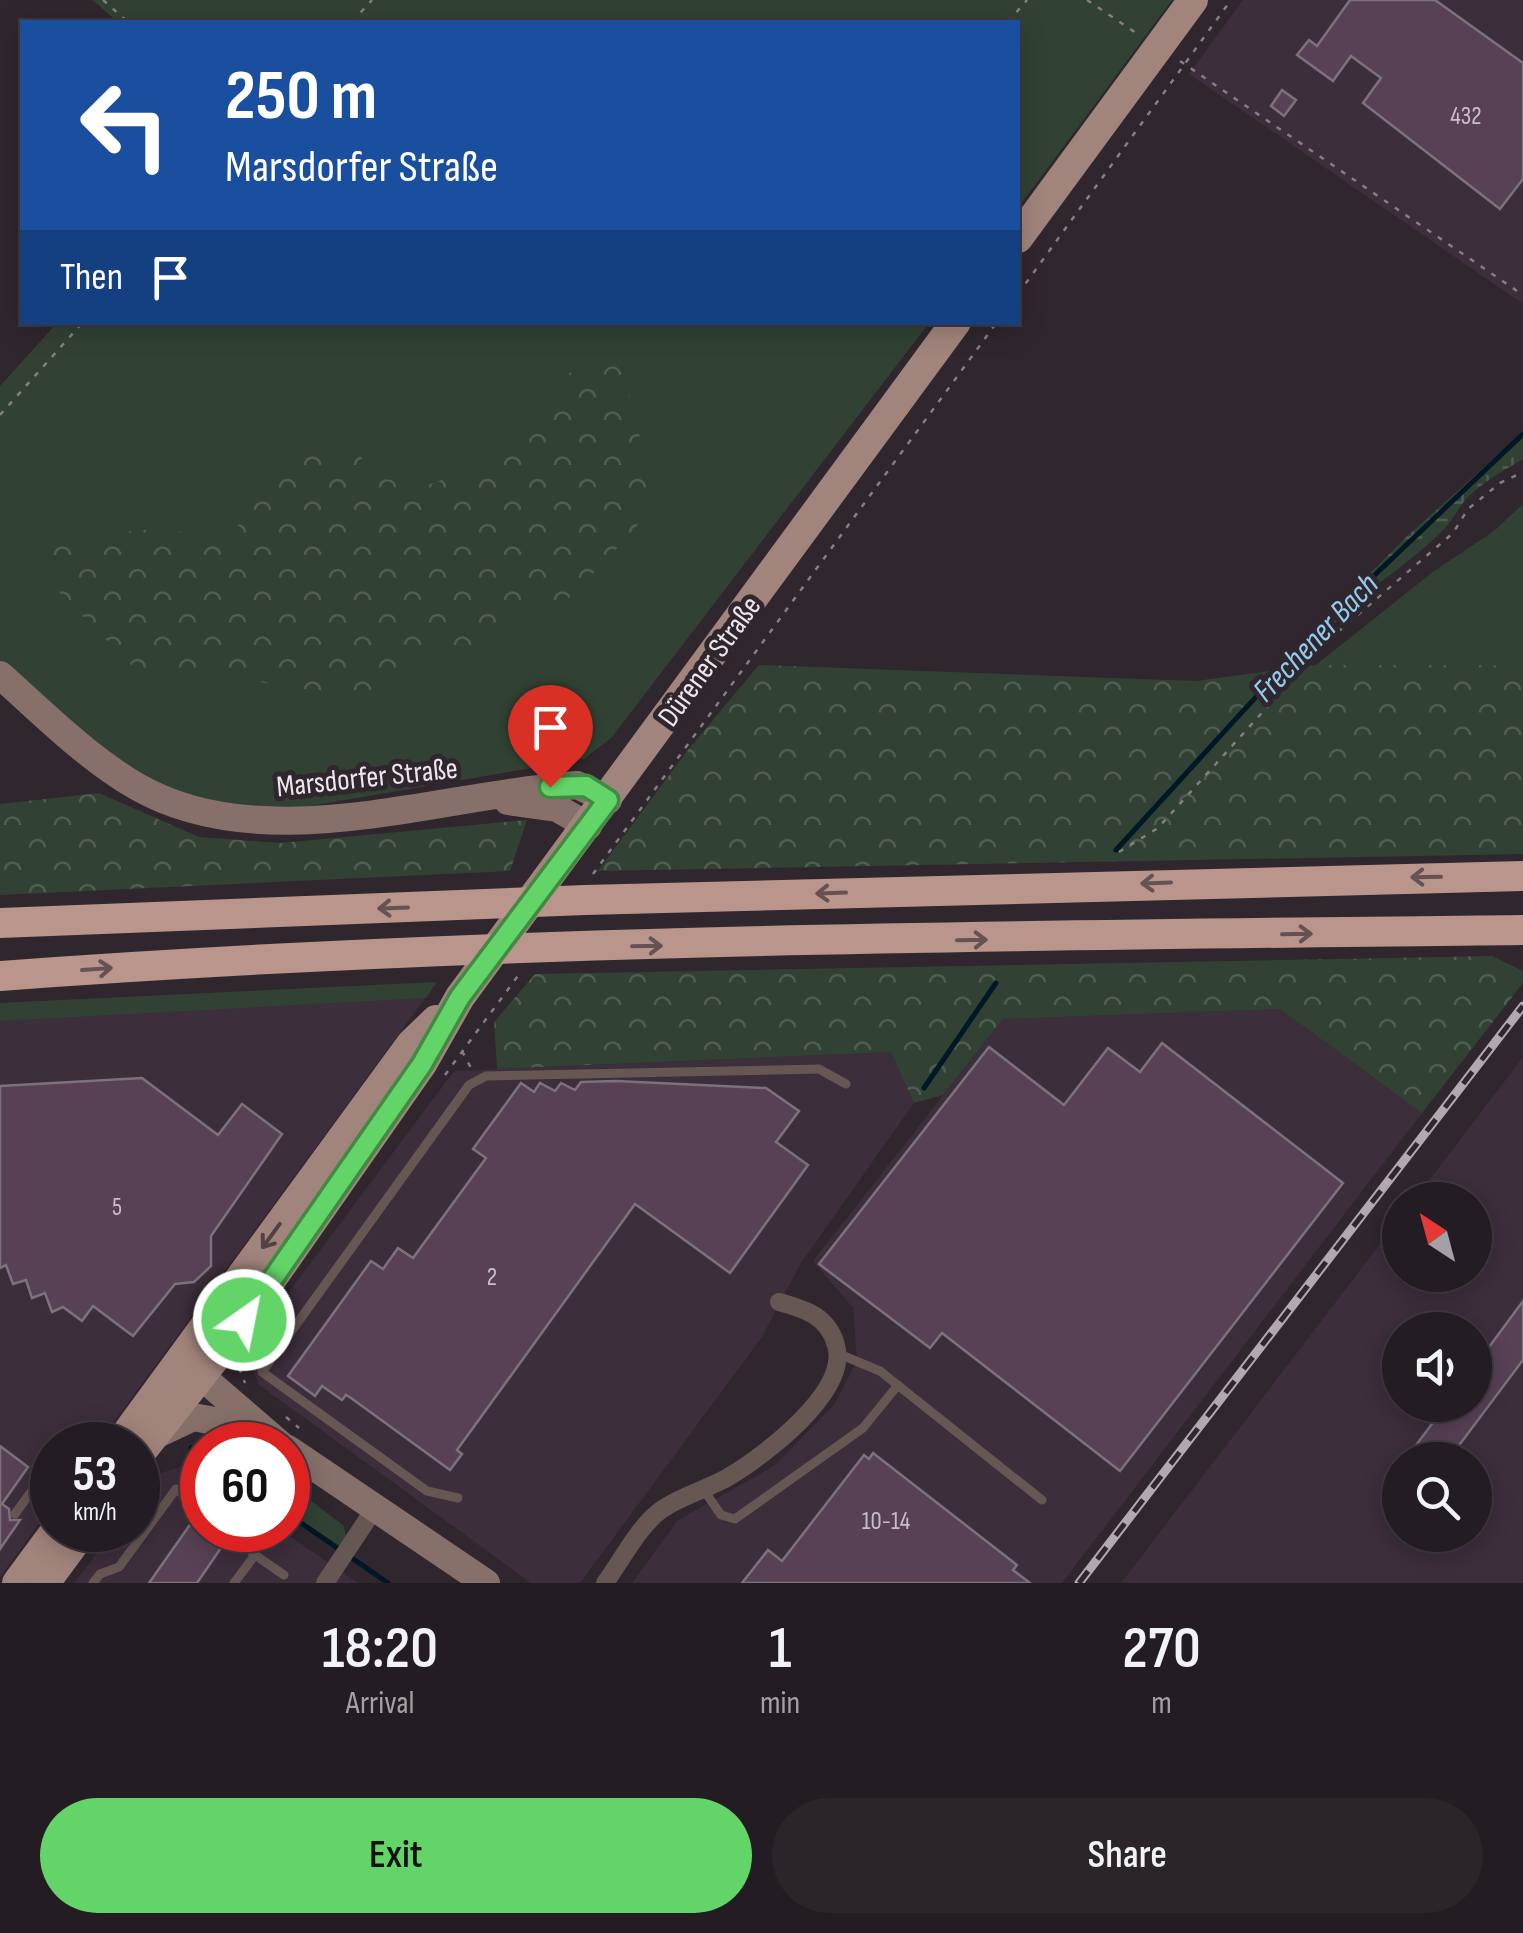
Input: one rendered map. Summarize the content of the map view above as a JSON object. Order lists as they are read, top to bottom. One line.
{"streets":{"main road":["Dürener Straße"],"street":["Marsdorfer Straße"]},"crossings":[["Dürener Straße","Marsdorfer Straße"]],"water":["Frechener Bach"],"house_numbers":["432","5","2","10-14"],"north":"top left","page":{"turn":["250 m","Marsdorfer Straße"],"then":"Then","speed":"53 km/h","limit":"60","eta":["18:20","Arrival","1","min","270","m"],"buttons":["Exit","Share"]}}
